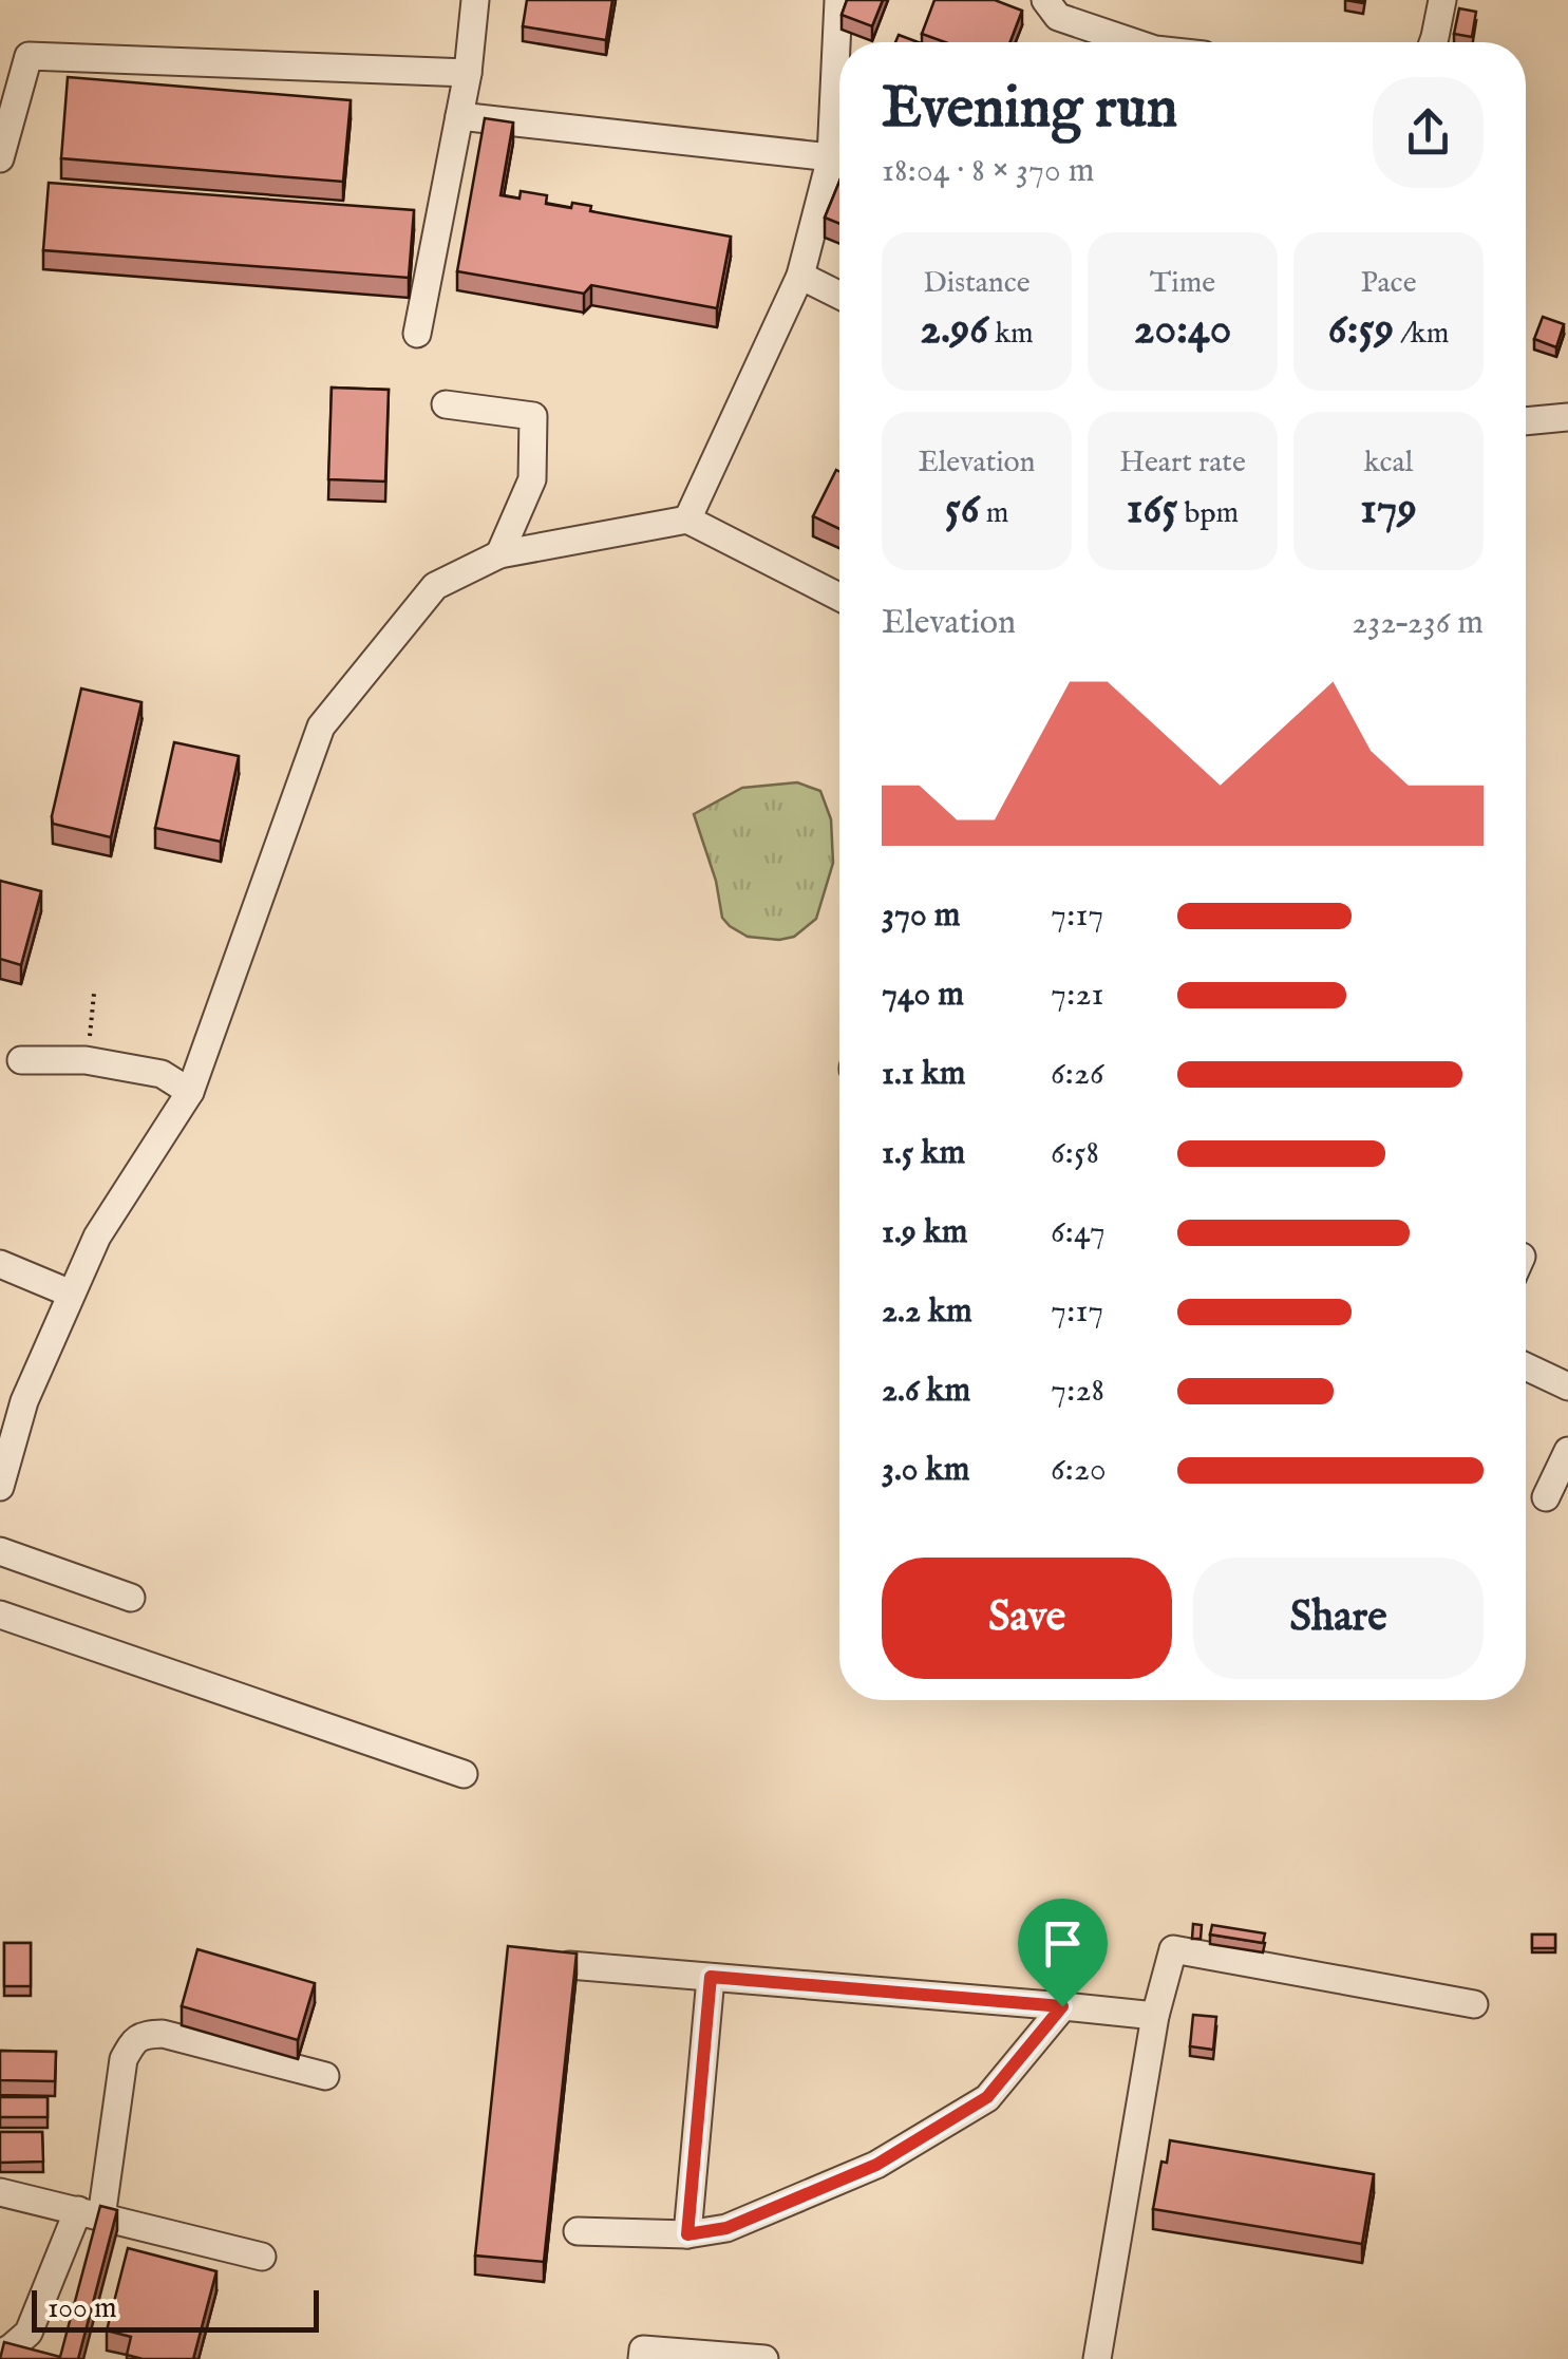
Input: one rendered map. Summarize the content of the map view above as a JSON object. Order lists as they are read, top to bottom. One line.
{"scale_bar":"100 m","page":{"heading":["Evening run","18:04 · 8 × 370 m"],"stats":[["Distance","2.96 km"],["Time","20:40"],["Pace","6:59 /km"],["Elevation","56 m"],["Heart rate","165 bpm"],["kcal","179"]],"chart":["Elevation","232–236 m"],"list":[{"name":"370 m","note":"7:17"},{"name":"740 m","note":"7:21"},{"name":"1.1 km","note":"6:26"},{"name":"1.5 km","note":"6:58"},{"name":"1.9 km","note":"6:47"},{"name":"2.2 km","note":"7:17"},{"name":"2.6 km","note":"7:28"},{"name":"3.0 km","note":"6:20"}],"buttons":["Save","Share"],"scale":"100 m"}}
